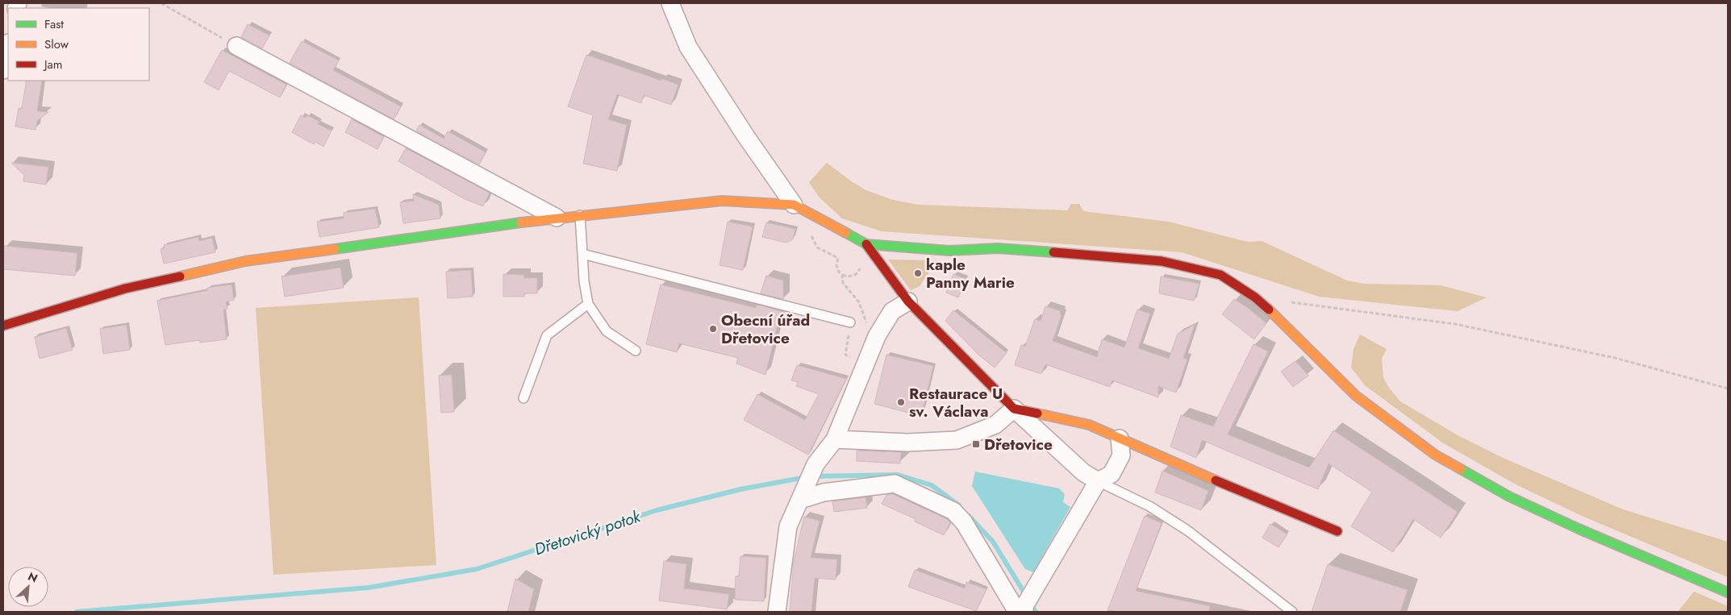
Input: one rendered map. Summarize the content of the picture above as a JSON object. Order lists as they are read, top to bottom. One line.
{"water":["Dřetovický potok"],"places":{"other":["kaple Panny Marie","Obecní úřad Dřetovice","Restaurace U sv. Václava"],"transit":["Dřetovice"]},"legend":["Fast","Slow","Jam"],"north":"top right"}
